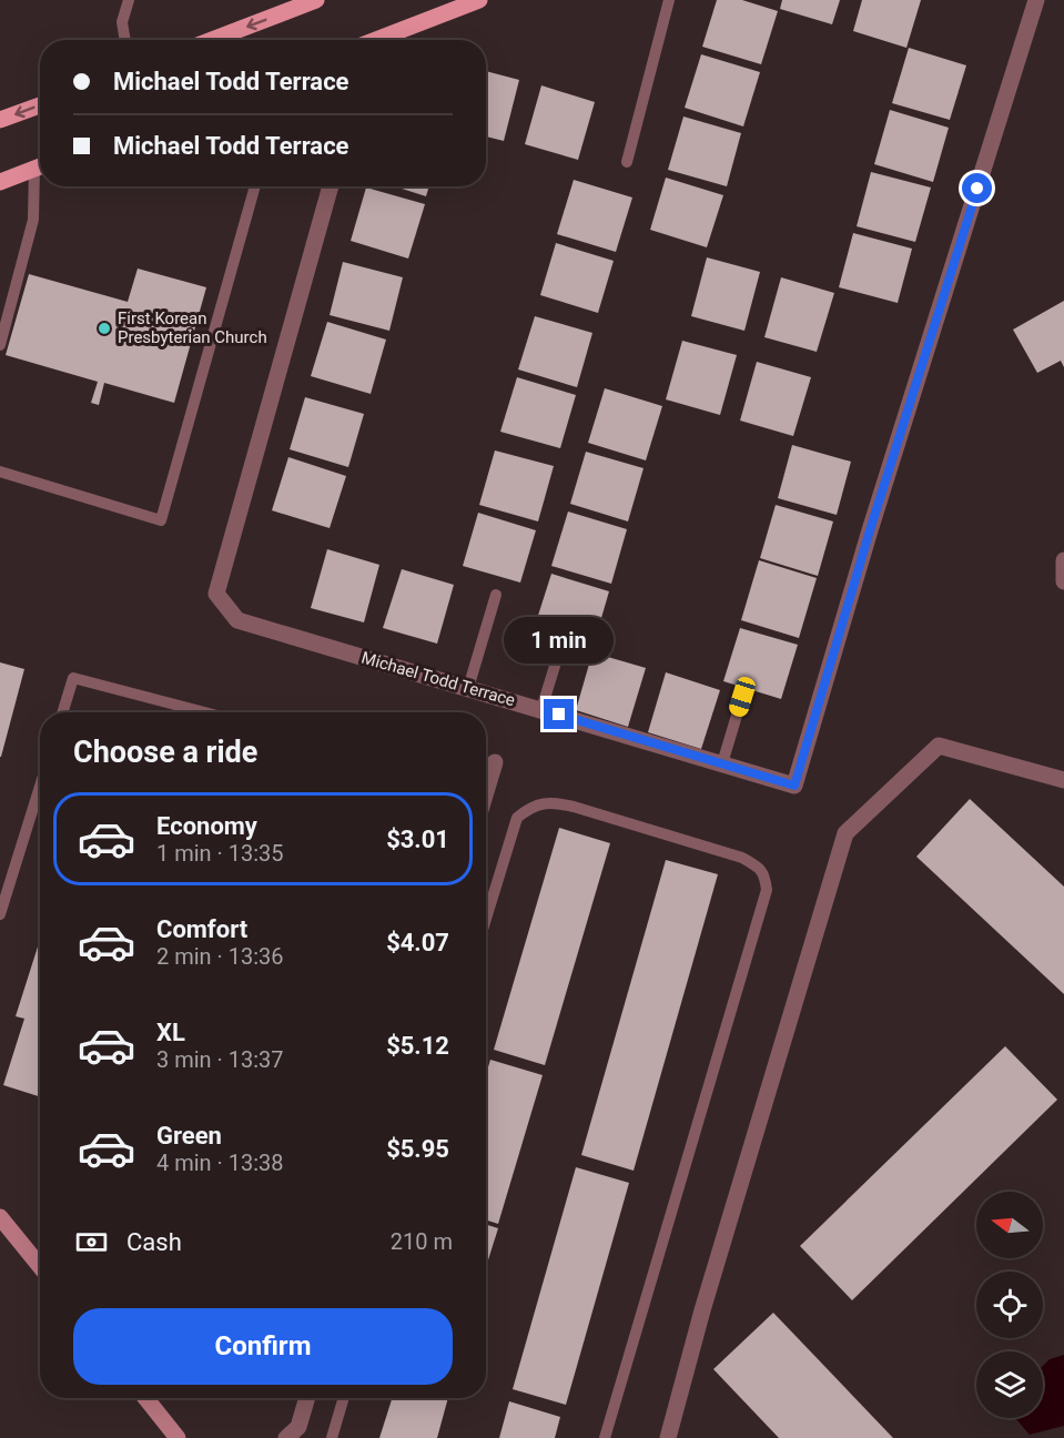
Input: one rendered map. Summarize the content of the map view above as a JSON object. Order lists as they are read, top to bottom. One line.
{"streets":{"street":["Michael Todd Terrace"]},"places":["First Korean Presbyterian Church"],"north":"left","page":{"banner":["Michael Todd Terrace","Michael Todd Terrace"],"bubble":"1 min","heading":"Choose a ride","list":[{"name":"Economy","note":"1 min · 13:35","value":"$3.01"},{"name":"Comfort","note":"2 min · 13:36","value":"$4.07"},{"name":"XL","note":"3 min · 13:37","value":"$5.12"},{"name":"Green","note":"4 min · 13:38","value":"$5.95"}],"pay":["Cash","210 m"],"buttons":"Confirm"}}
